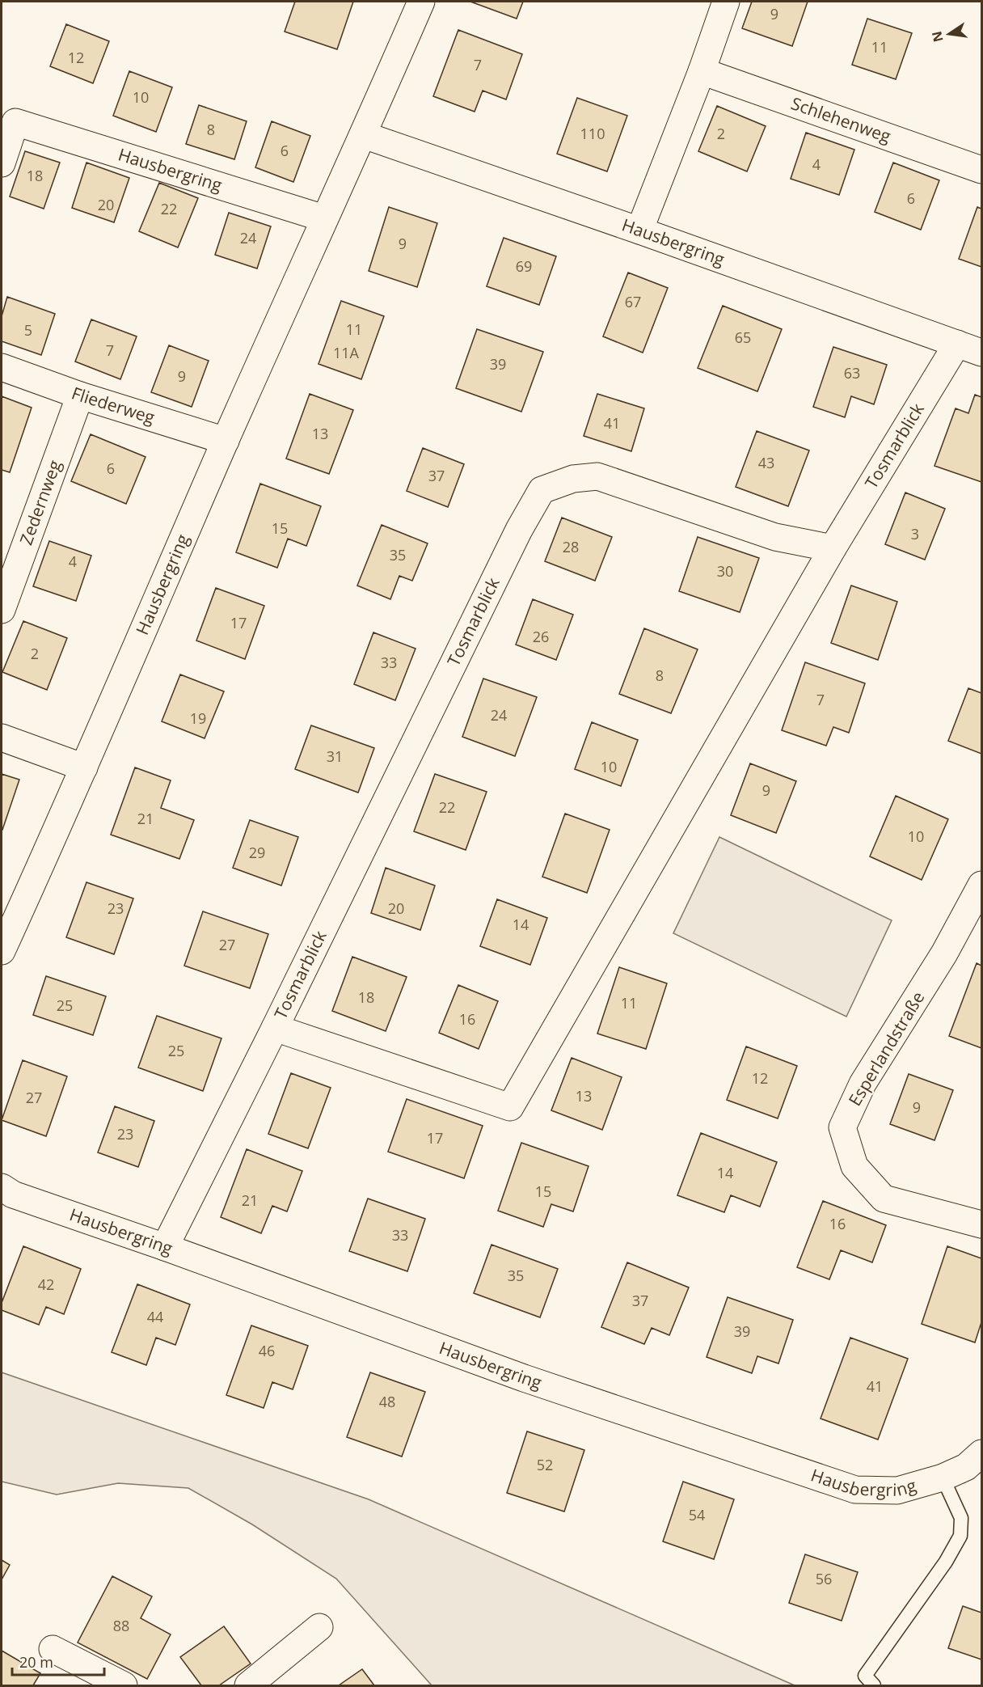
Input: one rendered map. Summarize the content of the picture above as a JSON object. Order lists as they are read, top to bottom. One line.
{"streets":{"street":["Schlehenweg","Hausbergring","Fliederweg","Tosmarblick","Zedernweg","Esperlandstraße"]},"crossings":[["Hausbergring","Fliederweg"],["Hausbergring","Tosmarblick"],["Fliederweg","Zedernweg"]],"house_numbers":["9","11","12","7","10","8","110","2","6","4","18","6","20","22","24","9","69","67","11","5","65","7","11A","39","63","9","41","13","43","6","37","15","3","28","35","4","30","17","26","2","33","8","7","24","19","31","10","9","22","21","10","29","23","20","14","27","18","11","25","16","25","12","13","27","9","23","17","14","15","21","16","33","35","42","37","44","39","46","41","48","52","54","56","88"],"scale_bar":"20 m","north":"left"}
